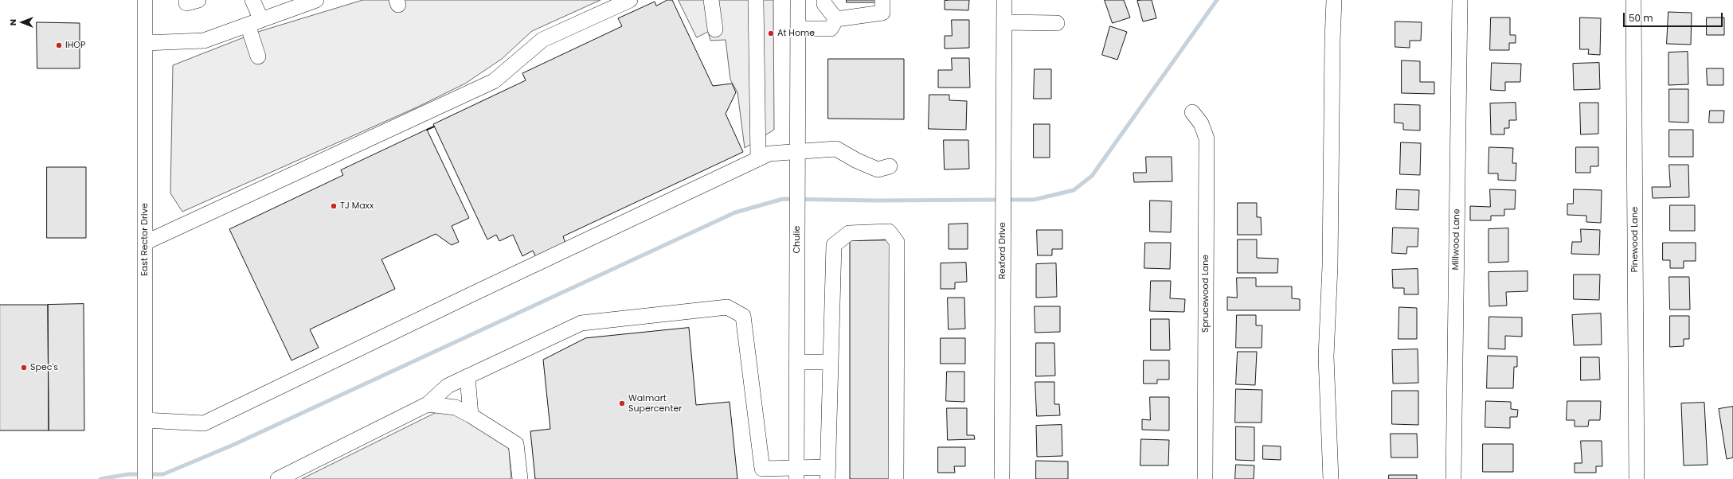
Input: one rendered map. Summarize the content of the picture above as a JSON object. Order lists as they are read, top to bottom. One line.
{"streets":{"street":["East Rector Drive","Chulie","Millwood Lane","Pinewood Lane","Rexford Drive","Sprucewood Lane"]},"places":["At Home","IHOP","TJ Maxx","Spec's","Walmart Supercenter"],"scale_bar":"50 m","north":"left"}
